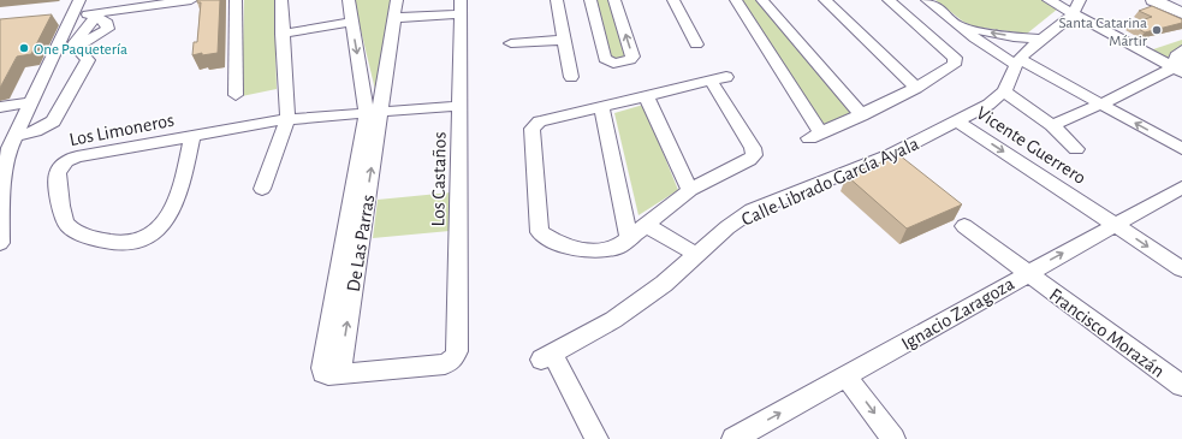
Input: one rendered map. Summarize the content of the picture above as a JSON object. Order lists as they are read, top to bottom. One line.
{"streets":{"street":["Los Limoneros","Vicente Guerrero","Los Castaños","Calle Librado García Ayala","De Las Parras","Ignacio Zaragoza","Francisco Morazán"]},"crossings":[["Los Limoneros","Los Castaños"],["Los Limoneros","De Las Parras"],["Vicente Guerrero","Calle Librado García Ayala"],["Vicente Guerrero","Ignacio Zaragoza"],["Los Castaños","De Las Parras"],["Ignacio Zaragoza","Francisco Morazán"]],"one_way":["Ignacio Zaragoza"],"places":["Santa Catarina Mártir","One Paquetería"]}
